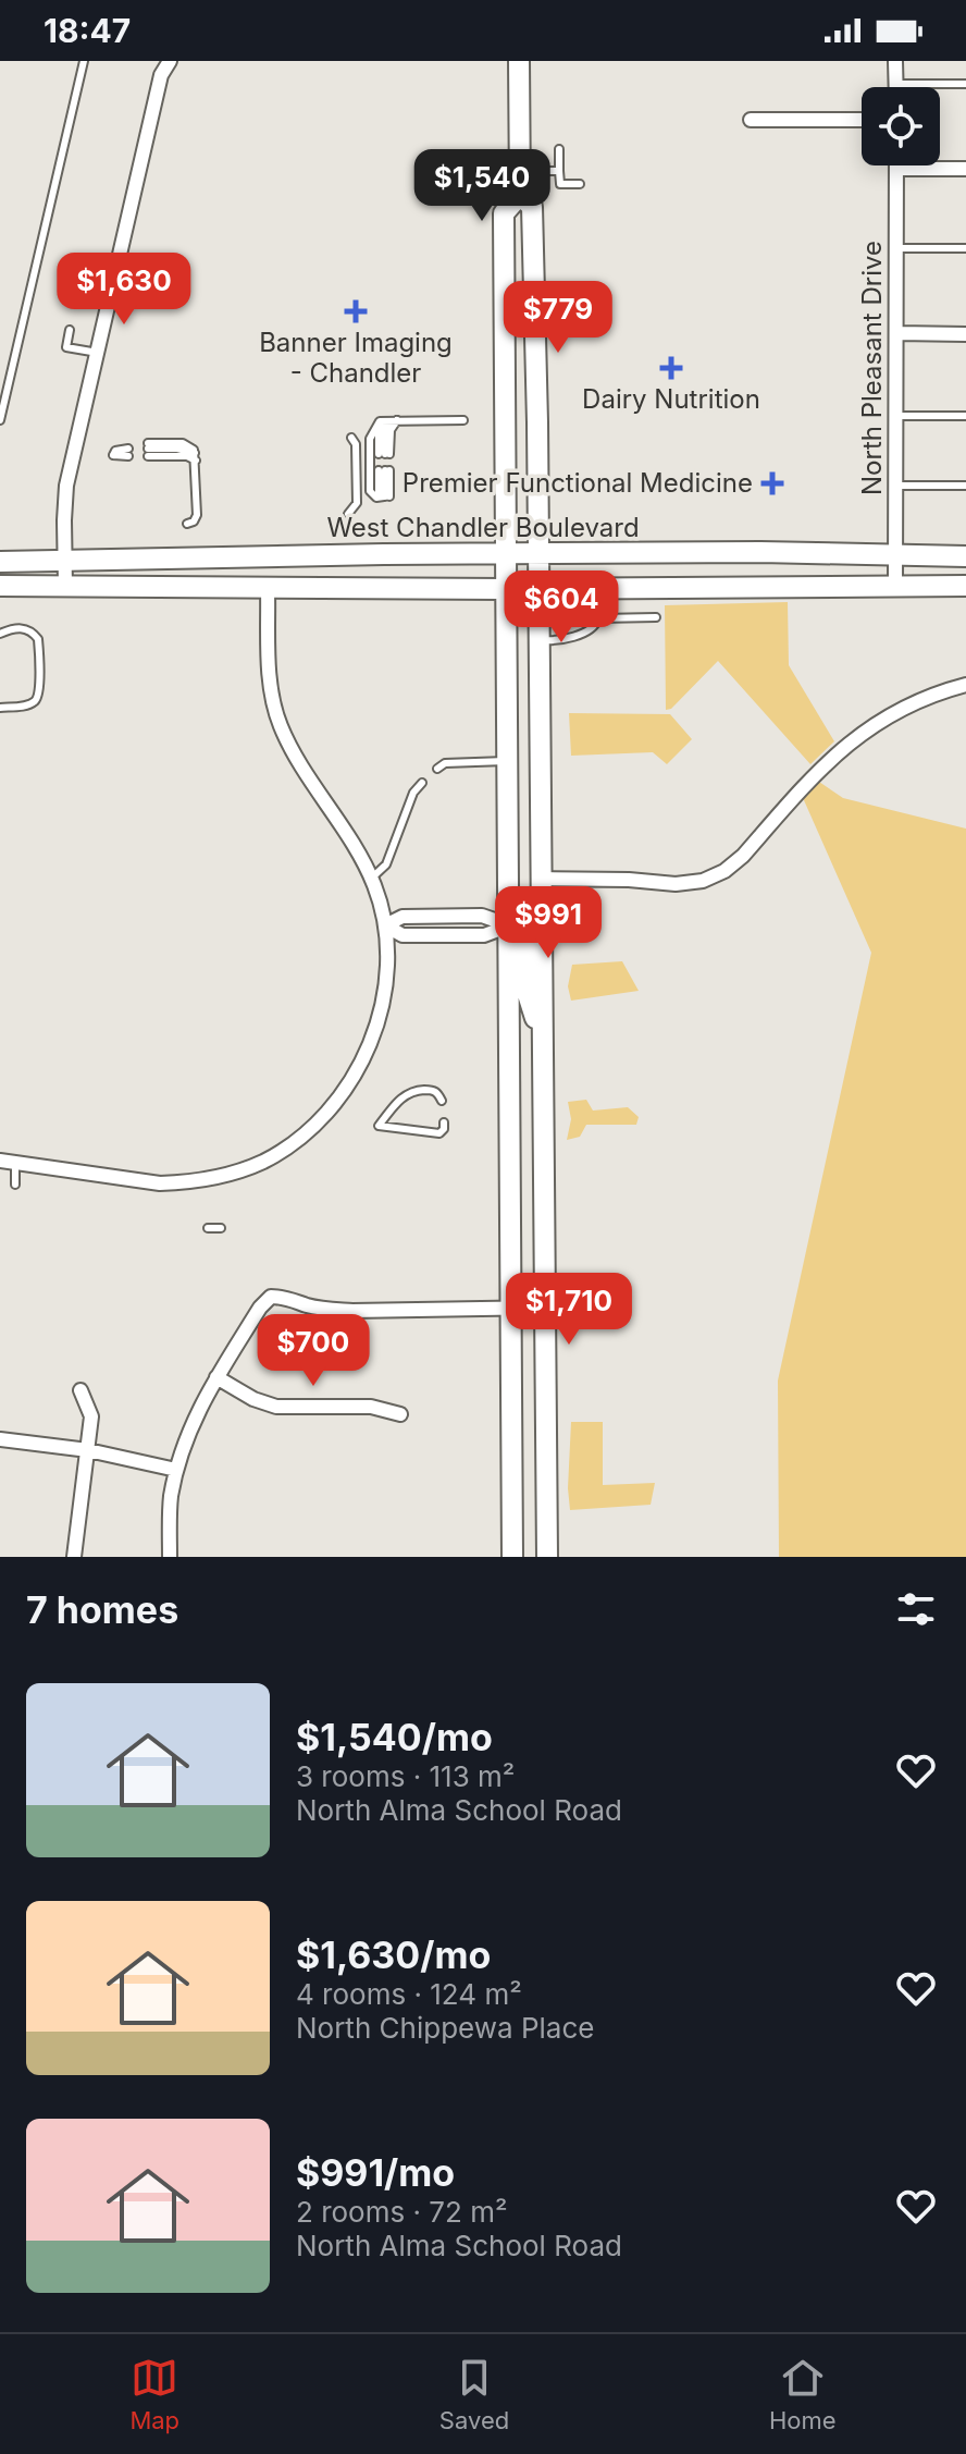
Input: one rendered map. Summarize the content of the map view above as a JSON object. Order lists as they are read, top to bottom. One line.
{"streets":{"main road":["West Chandler Boulevard"],"street":["North Pleasant Drive"]},"crossings":[["North Pleasant Drive","West Chandler Boulevard"]],"places":{"health":["Banner Imaging - Chandler","Dairy Nutrition","Premier Functional Medicine"]},"page":{"status":"18:47","price":["$1,540","$1,630","$779","$604","$991","$1,710","$700"],"heading":"7 homes","list":[{"name":"$1,540/mo","note":"3 rooms · 113 m² · North Alma School Road"},{"name":"$1,630/mo","note":"4 rooms · 124 m² · North Chippewa Place"},{"name":"$991/mo","note":"2 rooms · 72 m² · North Alma School Road"}],"tabs":["Map","Saved","Home"]}}
